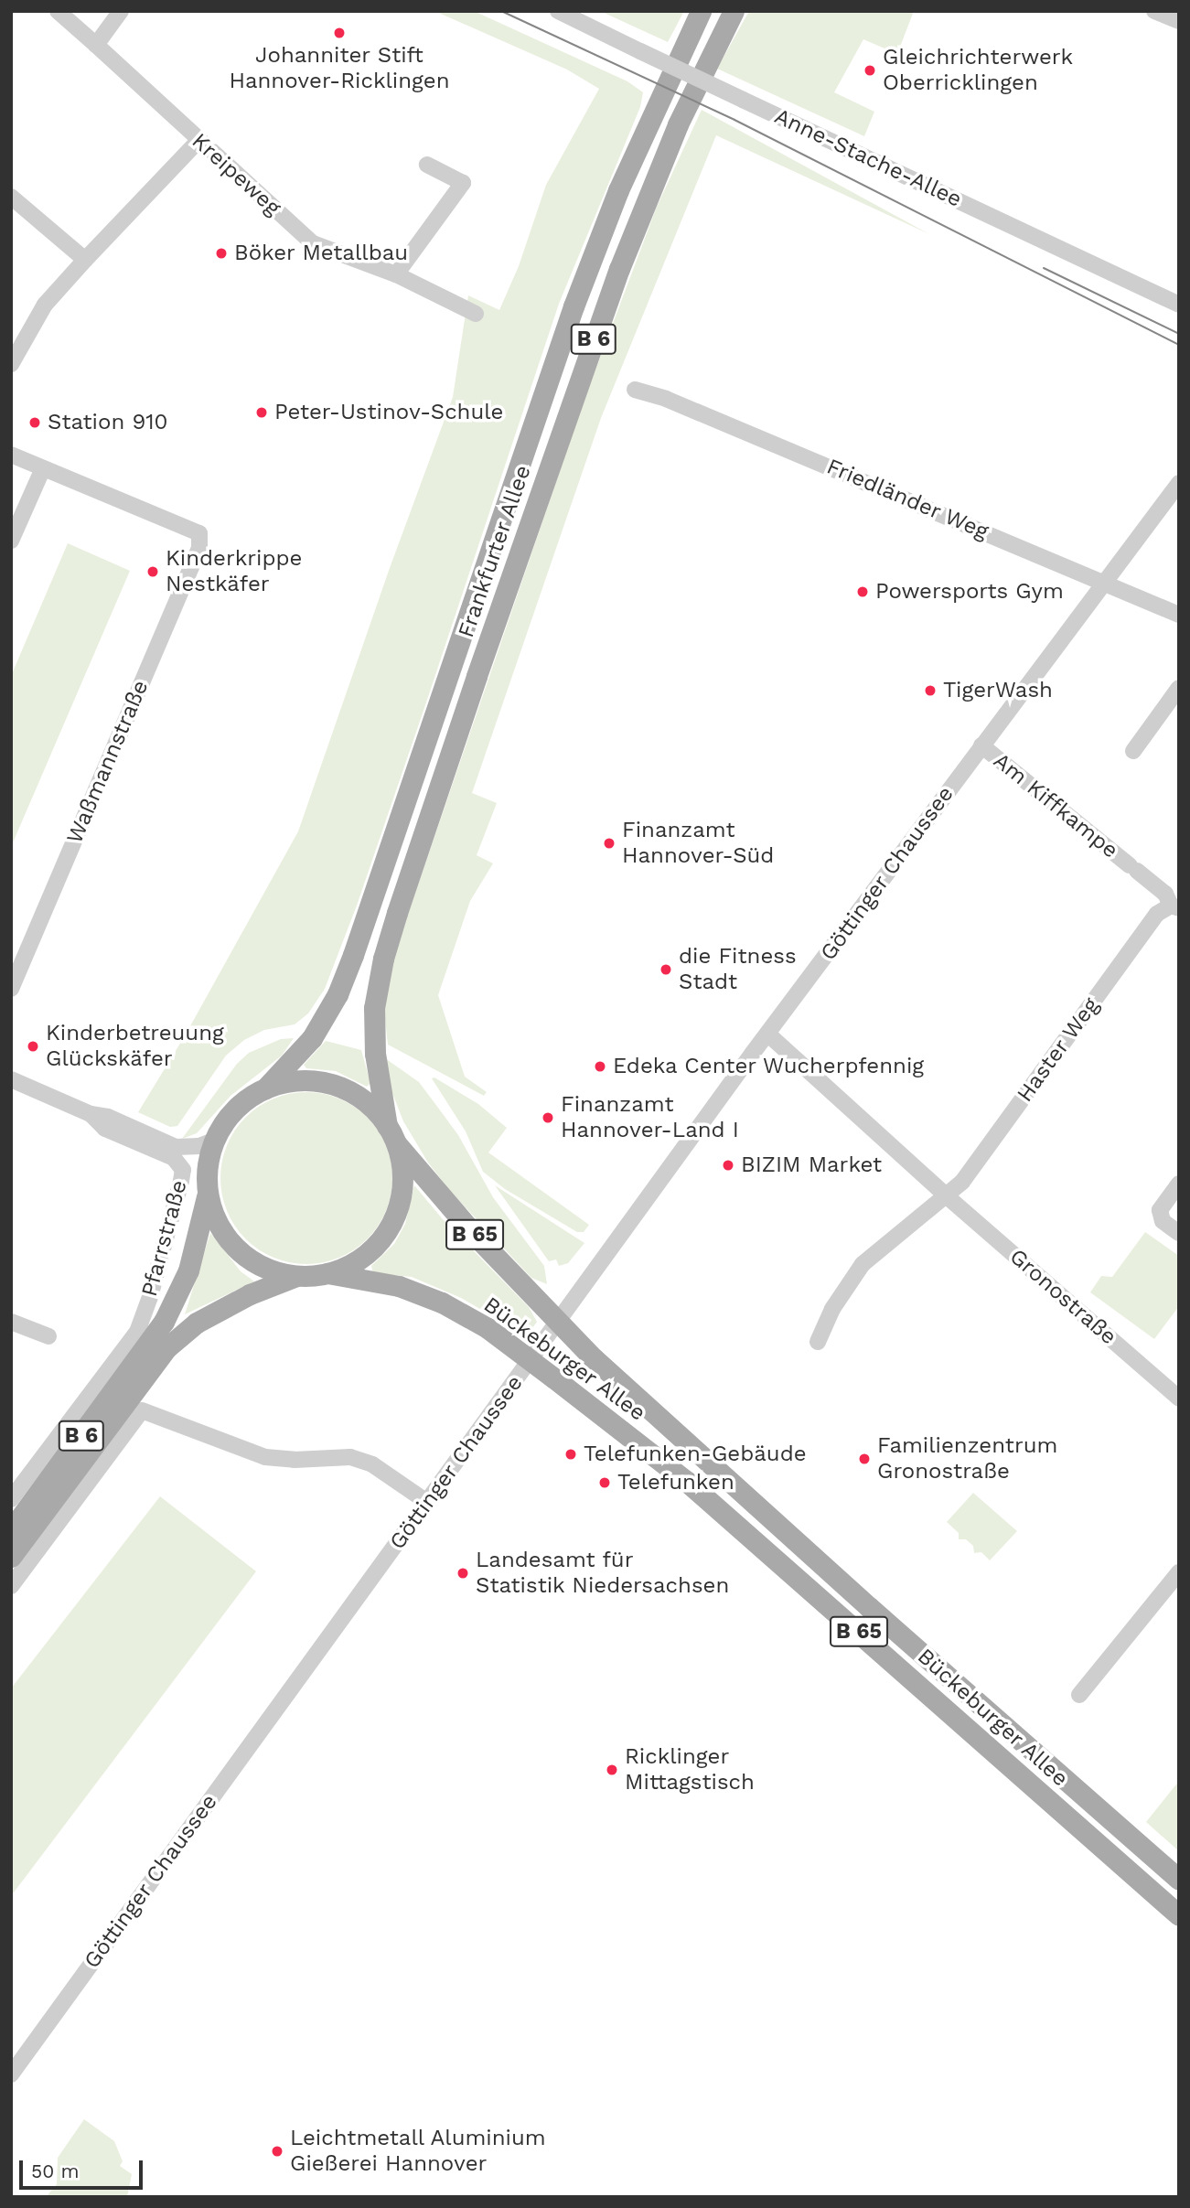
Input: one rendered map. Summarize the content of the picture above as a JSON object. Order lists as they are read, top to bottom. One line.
{"streets":{"main road":["B 6","Frankfurter Allee","B 65","Bückeburger Allee"],"street":["Anne-Stache-Allee","Kreipeweg","Friedländer Weg","Waßmannstraße","Am Kiffkampe","Göttinger Chaussee","Haster Weg","Pfarrstraße","Gronostraße"]},"crossings":[["B 6","Frankfurter Allee"],["B 6","Pfarrstraße"],["B 6","Bückeburger Allee"],["Friedländer Weg","Göttinger Chaussee"],["Frankfurter Allee","Pfarrstraße"],["Frankfurter Allee","Bückeburger Allee"],["Am Kiffkampe","Göttinger Chaussee"],["Am Kiffkampe","Haster Weg"],["Göttinger Chaussee","Gronostraße"],["Göttinger Chaussee","Bückeburger Allee"],["Haster Weg","Gronostraße"],["Pfarrstraße","Bückeburger Allee"]],"places":["Johanniter Stift Hannover-Ricklingen","Gleichrichterwerk Oberricklingen","Böker Metallbau","Peter-Ustinov-Schule","Station 910","Kinderkrippe Nestkäfer","Powersports Gym","TigerWash","Finanzamt Hannover-Süd","die Fitness Stadt","Kinderbetreuung Glückskäfer","Edeka Center Wucherpfennig","Finanzamt Hannover-Land I","BIZIM Market","Telefunken-Gebäude","Familienzentrum Gronostraße","Telefunken","Landesamt für Statistik Niedersachsen","Ricklinger Mittagstisch","Leichtmetall Aluminium Gießerei Hannover"],"scale_bar":"50 m"}
